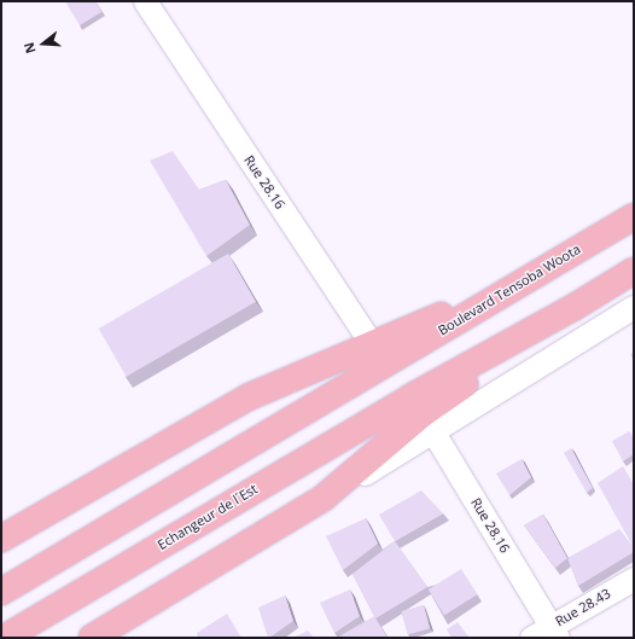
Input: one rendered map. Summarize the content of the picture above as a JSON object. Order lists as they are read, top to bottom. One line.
{"streets":{"main road":["Boulevard Tensoba Woota","Echangeur de l´Est"],"street":["Rue 28.16","Rue 28.43"]},"crossings":[["Rue 28.16","Boulevard Tensoba Woota"],["Rue 28.16","Echangeur de l´Est"],["Rue 28.16","Rue 28.43"]],"north":"left"}
